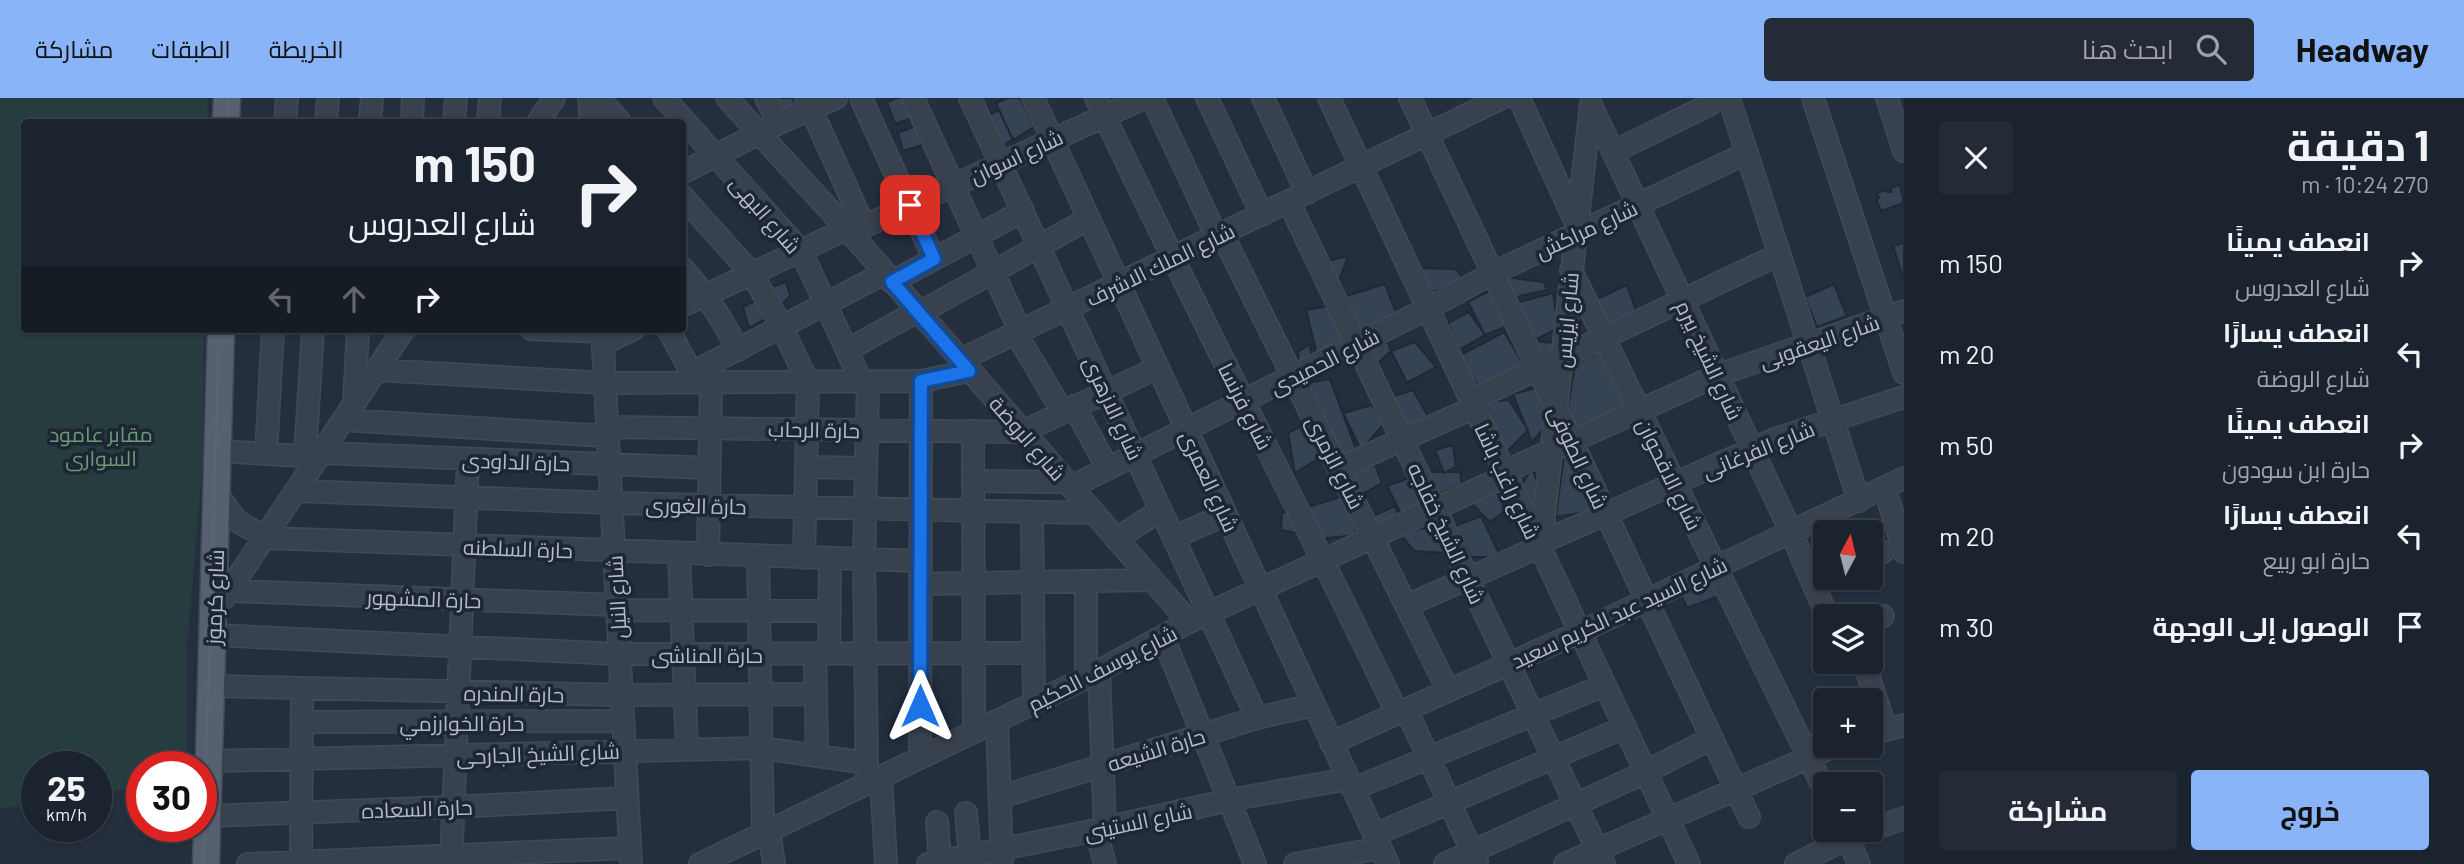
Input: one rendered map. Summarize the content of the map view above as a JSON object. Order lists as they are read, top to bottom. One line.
{"streets":{"main road":["شارع كرموز"],"street":["شارع اسوان","شارع البهى","شارع مراكش","شارع الملك الاشرف","شارع ايزيس","شارع اليعقوبى","شارع الشيخ بيرم","شارع الحميدى","شارع فرنسا","شارع الازهرى","حارة الرحاب","شارع الروضة","شارع الفرغانى","شارع الطوفى","حارة الداودى","شارع الزمرى","شارع الاقحوان","شارع العمرى","شارع راغب باشا","حارة الغورى","شارع الشيخ خفاجه","حارة السلطنه","شارع النيل","حارة المشهور","شارع السيد عبد الكريم سعيد","حارة المناشى","شارع يوسف الحكيم","حارة المندره","حارة الخوارزمي","حارة الشيعه","شارع الشيخ الجارحى","حارة السعاده","شارع الستينى"]},"crossings":[["شارع اسوان","شارع البهى"],["شارع اسوان","شارع فرنسا"],["شارع اسوان","شارع الازهرى"],["شارع اسوان","شارع الروضة"],["شارع اسوان","شارع العمرى"],["شارع البهى","شارع الملك الاشرف"],["شارع البهى","حارة الرحاب"],["شارع البهى","حارة الغورى"],["شارع البهى","حارة السلطنه"],["شارع البهى","حارة المناشى"],["شارع البهى","شارع يوسف الحكيم"],["شارع البهى","شارع الشيخ الجارحى"],["شارع مراكش","شارع ايزيس"],["شارع مراكش","شارع الشيخ بيرم"],["شارع مراكش","شارع الحميدى"],["شارع مراكش","شارع الطوفى"],["شارع مراكش","شارع راغب باشا"],["شارع الملك الاشرف","شارع فرنسا"],["شارع الملك الاشرف","شارع الازهرى"],["شارع الملك الاشرف","شارع الروضة"],["شارع الملك الاشرف","شارع الطوفى"],["شارع الملك الاشرف","شارع الزمرى"],["شارع الملك الاشرف","شارع العمرى"],["شارع الملك الاشرف","شارع راغب باشا"],["شارع الملك الاشرف","شارع الشيخ خفاجه"],["شارع الملك الاشرف","شارع النيل"],["شارع ايزيس","شارع اليعقوبى"],["شارع ايزيس","شارع الشيخ بيرم"],["شارع ايزيس","شارع الفرغانى"],["شارع ايزيس","شارع الطوفى"],["شارع ايزيس","شارع الاقحوان"],["شارع ايزيس","شارع راغب باشا"],["شارع اليعقوبى","شارع الشيخ بيرم"],["شارع اليعقوبى","شارع الطوفى"],["شارع اليعقوبى","شارع الاقحوان"],["شارع اليعقوبى","شارع راغب باشا"],["شارع اليعقوبى","شارع يوسف الحكيم"],["شارع الشيخ بيرم","شارع الفرغانى"],["شارع الشيخ بيرم","شارع السيد عبد الكريم سعيد"],["شارع الحميدى","شارع فرنسا"],["شارع الحميدى","شارع الازهرى"],["شارع الحميدى","شارع الروضة"],["شارع الحميدى","شارع الزمرى"],["شارع الحميدى","شارع العمرى"],["شارع الحميدى","شارع راغب باشا"],["شارع الحميدى","شارع الشيخ خفاجه"],["شارع فرنسا","شارع السيد عبد الكريم سعيد"],["شارع فرنسا","شارع يوسف الحكيم"],["شارع فرنسا","شارع الستينى"],["شارع الازهرى","شارع يوسف الحكيم"],["شارع الازهرى","حارة الشيعه"],["حارة الرحاب","شارع الروضة"],["حارة الرحاب","شارع النيل"],["شارع الروضة","حارة الغورى"],["شارع الروضة","شارع يوسف الحكيم"],["شارع الفرغانى","شارع الطوفى"],["شارع الفرغانى","شارع الزمرى"],["شارع الفرغانى","شارع الاقحوان"],["شارع الفرغانى","شارع راغب باشا"],["شارع الفرغانى","شارع الشيخ خفاجه"],["شارع الطوفى","شارع السيد عبد الكريم سعيد"],["حارة الداودى","شارع كرموز"],["حارة الداودى","شارع النيل"],["شارع الزمرى","شارع السيد عبد الكريم سعيد"],["شارع الزمرى","شارع يوسف الحكيم"],["شارع الاقحوان","شارع السيد عبد الكريم سعيد"],["شارع العمرى","شارع السيد عبد الكريم سعيد"],["شارع العمرى","شارع يوسف الحكيم"],["شارع العمرى","حارة الشيعه"],["شارع العمرى","شارع الستينى"],["شارع راغب باشا","شارع السيد عبد الكريم سعيد"],["شارع راغب باشا","شارع يوسف الحكيم"],["شارع راغب باشا","شارع الستينى"],["حارة الغورى","شارع النيل"],["شارع الشيخ خفاجه","شارع السيد عبد الكريم سعيد"],["شارع الشيخ خفاجه","شارع يوسف الحكيم"],["شارع الشيخ خفاجه","شارع الستينى"],["حارة السلطنه","شارع كرموز"],["حارة السلطنه","شارع النيل"],["شارع كرموز","حارة المشهور"],["شارع كرموز","حارة المناشى"],["شارع كرموز","حارة المندره"],["شارع النيل","حارة المشهور"],["شارع النيل","حارة المناشى"],["شارع النيل","حارة المندره"],["شارع النيل","حارة الخوارزمي"],["شارع النيل","شارع الشيخ الجارحى"],["شارع النيل","حارة السعاده"],["شارع يوسف الحكيم","شارع الشيخ الجارحى"]],"parks":["مقابر عامود السوارى"],"north":"top","page":{"header":"Headway","search":"ابحث هنا","nav":["الخريطة","الطبقات","مشاركة"],"heading":["1 دقيقة","270 m · 10:24"],"turn":["150 m","شارع العدروس"],"list":[{"name":"انعطف يمينًا","note":"شارع العدروس","value":"150 m"},{"name":"انعطف يسارًا","note":"شارع الروضة","value":"20 m"},{"name":"انعطف يمينًا","note":"حارة ابن سودون","value":"50 m"},{"name":"انعطف يسارًا","note":"حارة ابو ربيع","value":"20 m"},{"name":"الوصول إلى الوجهة","value":"30 m"}],"map_buttons":["+","−"],"speed":"25 km/h","limit":"30","buttons":["خروج","مشاركة"]}}
